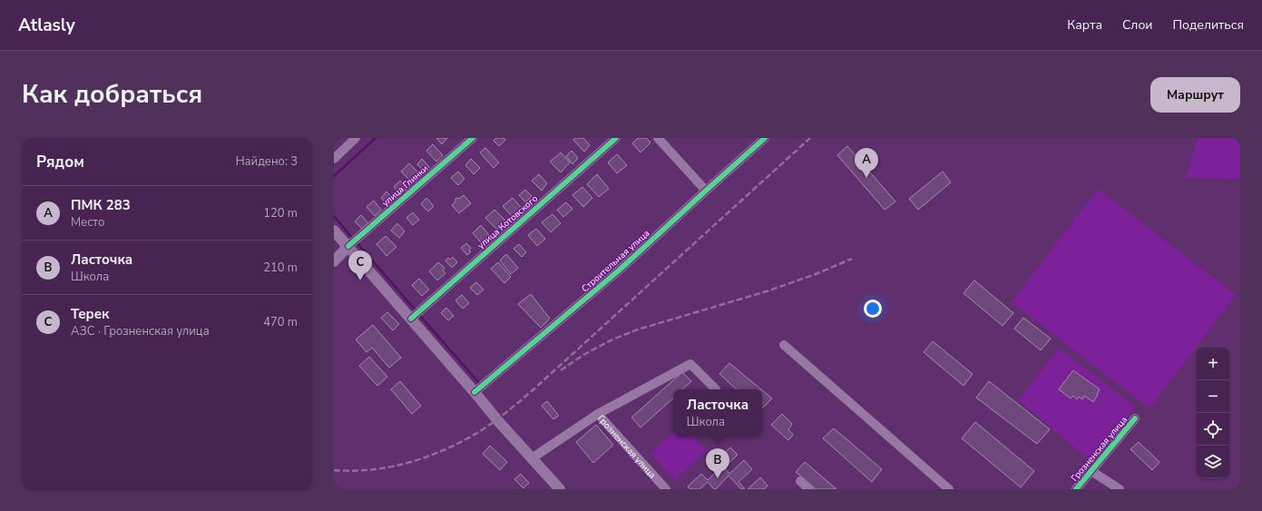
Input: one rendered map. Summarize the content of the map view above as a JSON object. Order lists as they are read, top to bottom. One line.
{"streets":{"street":["улица Глинки","улица Котовского","Строительная улица","Грозненская улица"]},"page":{"header":"Atlasly","nav":["Карта","Слои","Поделиться"],"title":"Как добраться","buttons":"Маршрут","heading":["Рядом","Найдено: 3"],"pins":["A","C","B"],"list":[{"mark":"A","name":"ПМК 283","note":"Место","value":"120 m"},{"mark":"B","name":"Ласточка","note":"Школа","value":"210 m"},{"mark":"C","name":"Терек","note":"АЗС · Грозненская улица","value":"470 m"}],"map_buttons":["+","−"],"popup":["Ласточка","Школа"]}}
